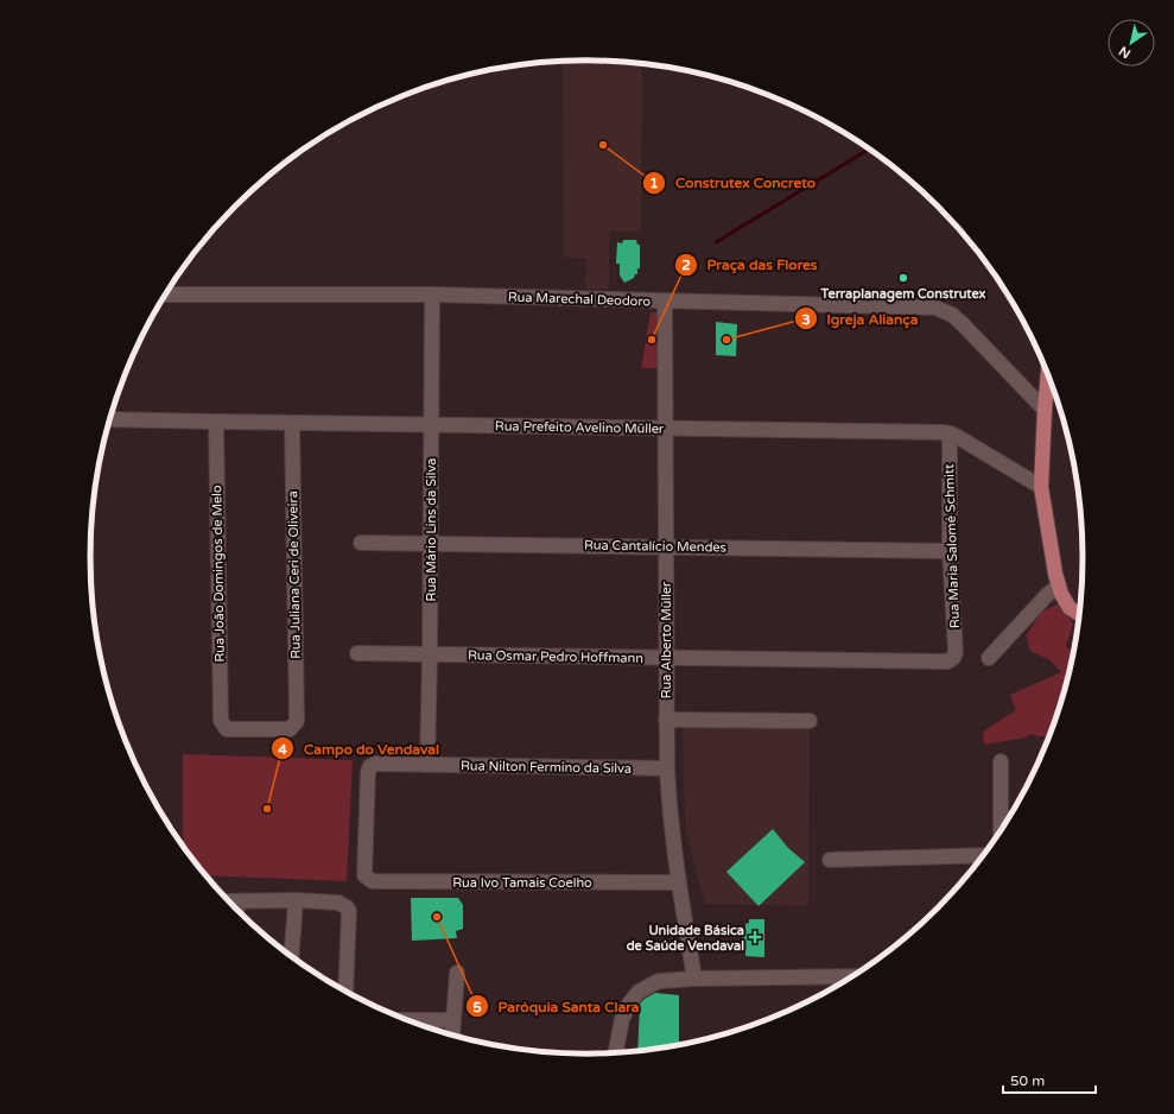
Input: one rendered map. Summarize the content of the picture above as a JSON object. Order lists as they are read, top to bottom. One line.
{"streets":{"street":["Rua Marechal Deodoro","Rua Prefeito Avelino Müller","Rua Mário Lins da Silva","Rua Cantalício Mendes","Rua Maria Salomé Schmitt","Rua João Domingos de Melo","Rua Juliana Ceri de Oliveira","Rua Alberto Müller","Rua Osmar Pedro Hoffmann","Rua Nilton Fermino da Silva","Rua Ivo Tamais Coelho"]},"crossings":[["Rua Marechal Deodoro","Rua Mário Lins da Silva"],["Rua Marechal Deodoro","Rua Alberto Müller"],["Rua Prefeito Avelino Müller","Rua Mário Lins da Silva"],["Rua Prefeito Avelino Müller","Rua Maria Salomé Schmitt"],["Rua Prefeito Avelino Müller","Rua João Domingos de Melo"],["Rua Prefeito Avelino Müller","Rua Juliana Ceri de Oliveira"],["Rua Prefeito Avelino Müller","Rua Alberto Müller"],["Rua Mário Lins da Silva","Rua Cantalício Mendes"],["Rua Mário Lins da Silva","Rua Osmar Pedro Hoffmann"],["Rua Mário Lins da Silva","Rua Nilton Fermino da Silva"],["Rua Cantalício Mendes","Rua Maria Salomé Schmitt"],["Rua Cantalício Mendes","Rua Alberto Müller"],["Rua Maria Salomé Schmitt","Rua Osmar Pedro Hoffmann"],["Rua João Domingos de Melo","Rua Juliana Ceri de Oliveira"],["Rua Alberto Müller","Rua Osmar Pedro Hoffmann"],["Rua Alberto Müller","Rua Nilton Fermino da Silva"],["Rua Alberto Müller","Rua Ivo Tamais Coelho"],["Rua Nilton Fermino da Silva","Rua Ivo Tamais Coelho"]],"places":{"other":["Construtex Concreto","Terraplanagem Construtex","Praça das Flores","Igreja Aliança","Campo do Vendaval","Paróquia Santa Clara"],"health":["Unidade Básica de Saúde Vendaval"]},"scale_bar":"50 m","north":"bottom left"}
